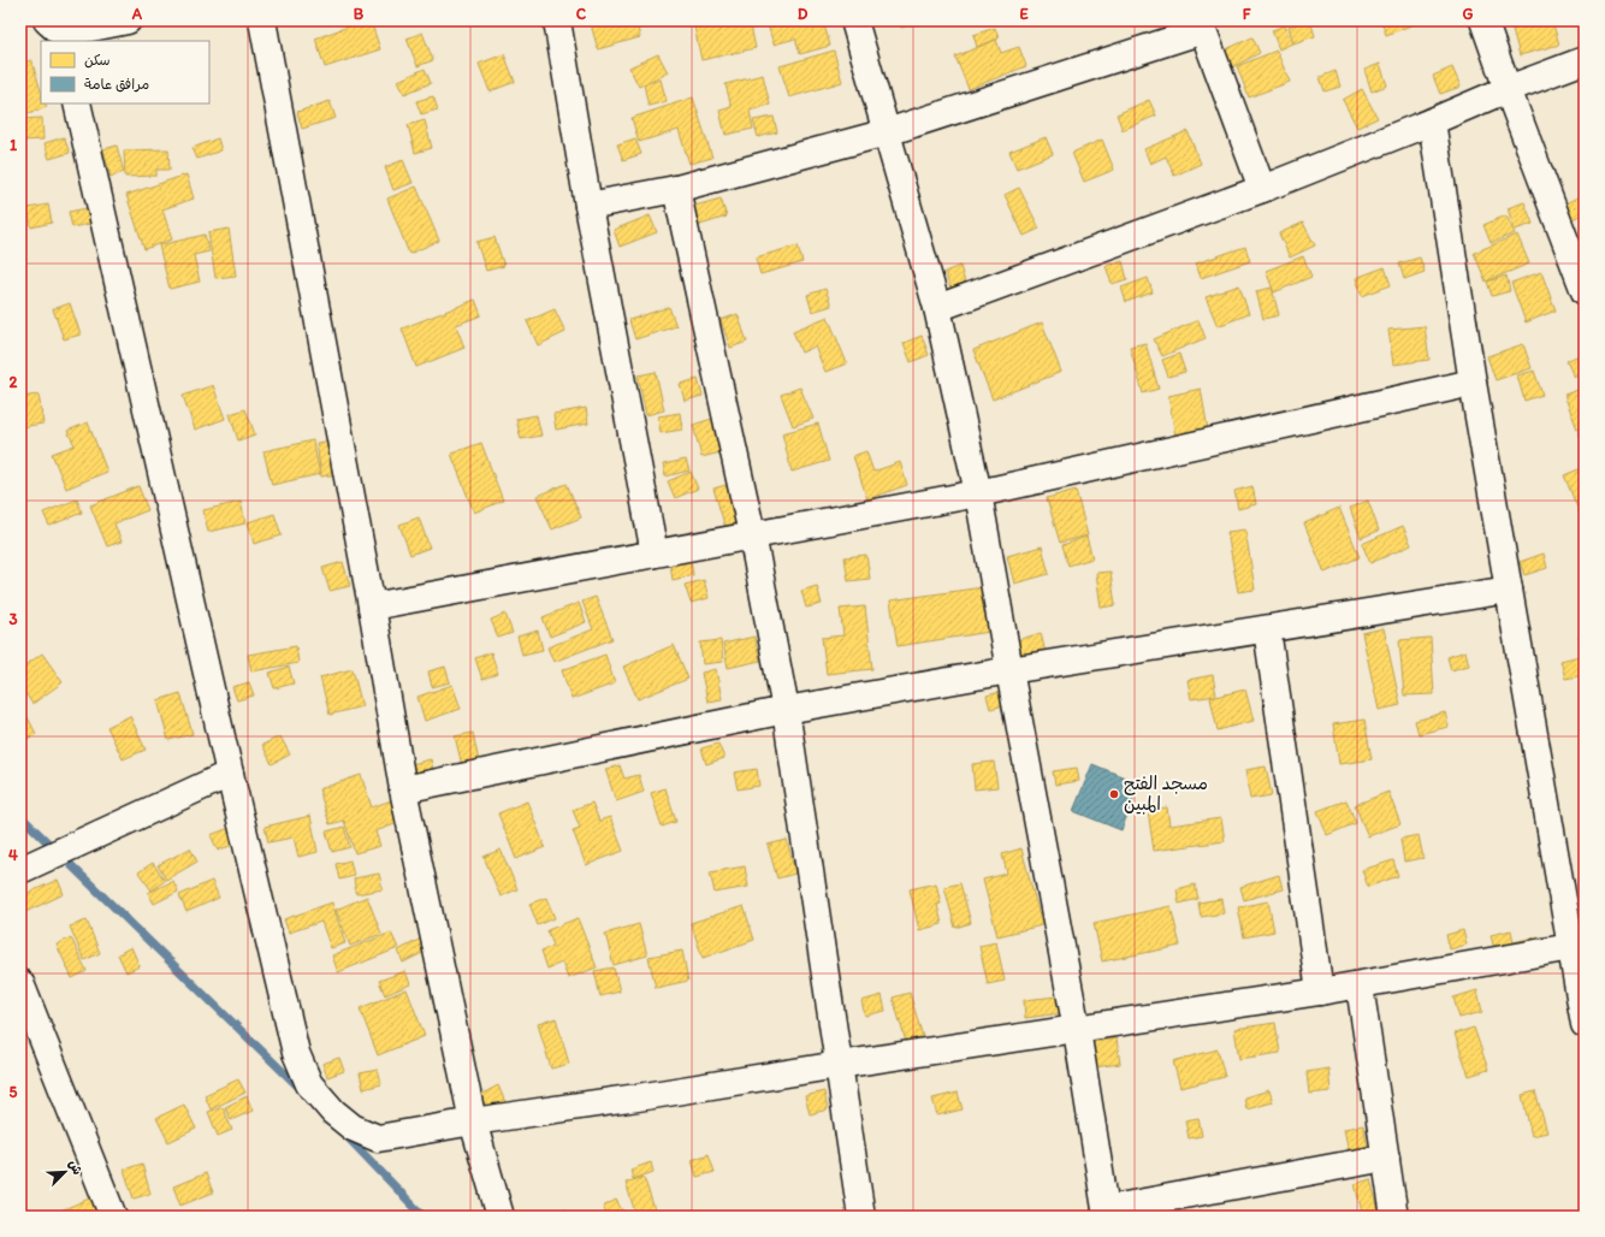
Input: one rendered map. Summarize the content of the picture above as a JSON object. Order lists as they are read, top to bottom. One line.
{"places":["مسجد الفتح المبين"],"legend":["سكن","مرافق عامة"],"north":"top right","grid":{"columns":["A","B","C","D","E","F","G"],"rows":["1","2","3","4","5"]}}
